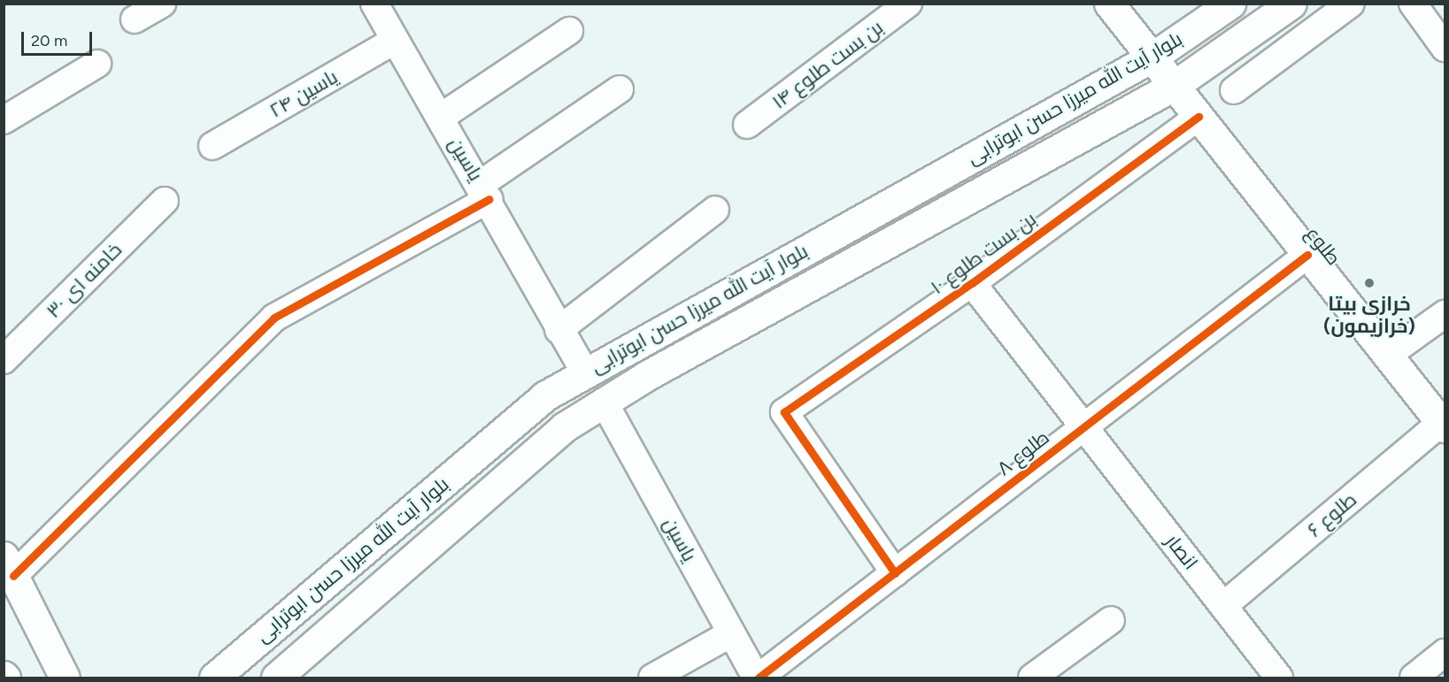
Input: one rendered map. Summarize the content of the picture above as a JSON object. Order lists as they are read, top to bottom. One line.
{"streets":{"main road":["بلوار آیت الله میرزا حسن ابوترابی","طلوع"],"street":["بن بست طلوع ۱۴","یاسین ۲۴","یاسین","بن بست طلوع ۱۰","خامنه ای ۳۰","طلوع ۸","طلوع ۶","انصار"]},"crossings":[["یاسین ۲۴","یاسین"],["بلوار آیت الله میرزا حسن ابوترابی","یاسین"],["بلوار آیت الله میرزا حسن ابوترابی","طلوع"],["یاسین","طلوع ۸"],["طلوع","بن بست طلوع ۱۰"],["طلوع","طلوع ۸"],["طلوع","طلوع ۶"],["بن بست طلوع ۱۰","طلوع ۸"],["بن بست طلوع ۱۰","انصار"],["طلوع ۸","انصار"],["طلوع ۶","انصار"]],"places":["خرازی بیتا (خرازیمون)"],"scale_bar":"20 m"}
